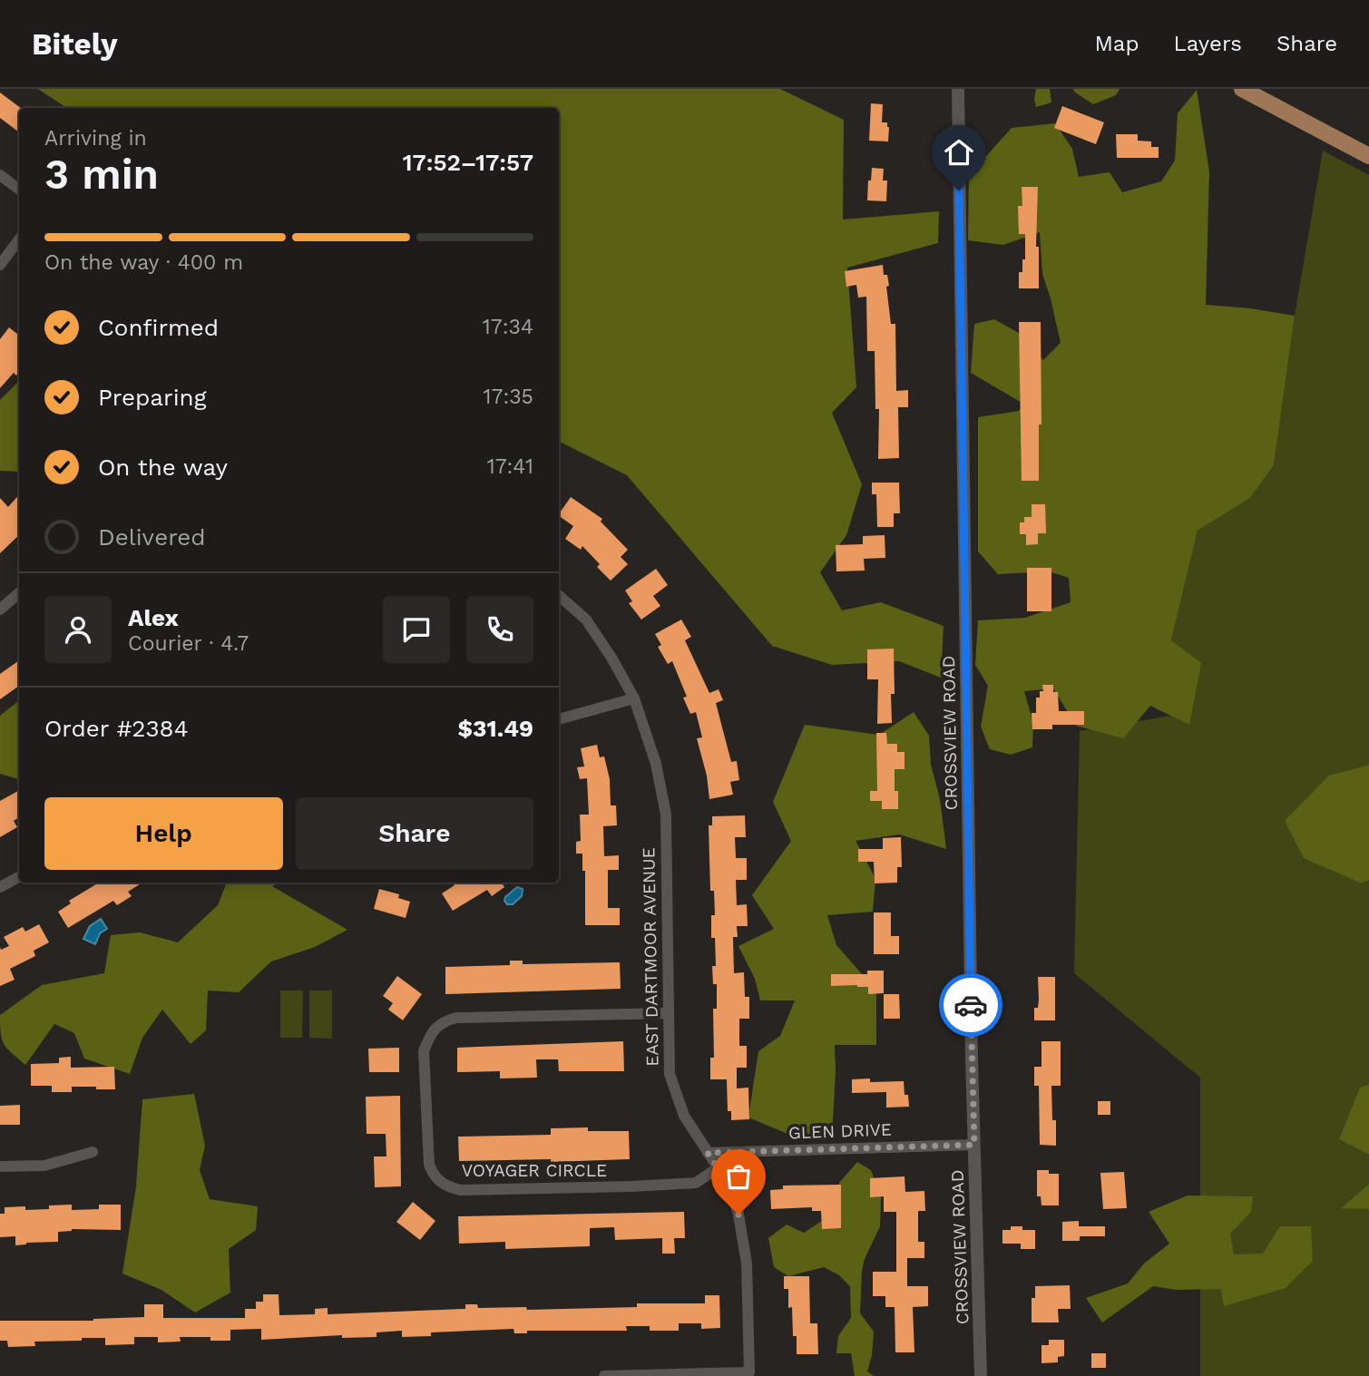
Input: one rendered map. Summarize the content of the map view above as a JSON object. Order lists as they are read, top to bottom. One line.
{"streets":{"street":["CROSSVIEW ROAD","EAST DARTMOOR AVENUE","GLEN DRIVE","VOYAGER CIRCLE"]},"crossings":[["CROSSVIEW ROAD","GLEN DRIVE"],["EAST DARTMOOR AVENUE","GLEN DRIVE"],["EAST DARTMOOR AVENUE","VOYAGER CIRCLE"]],"page":{"header":"Bitely","nav":["Map","Layers","Share"],"heading":["3 min","Arriving in","17:52–17:57"],"panel":["Alex","Courier · 4.7","Order #2384","$31.49"],"bar":"On the way · 400 m","list":[["Confirmed","17:34"],["Preparing","17:35"],["On the way","17:41"],"Delivered"],"buttons":["Help","Share"]}}
